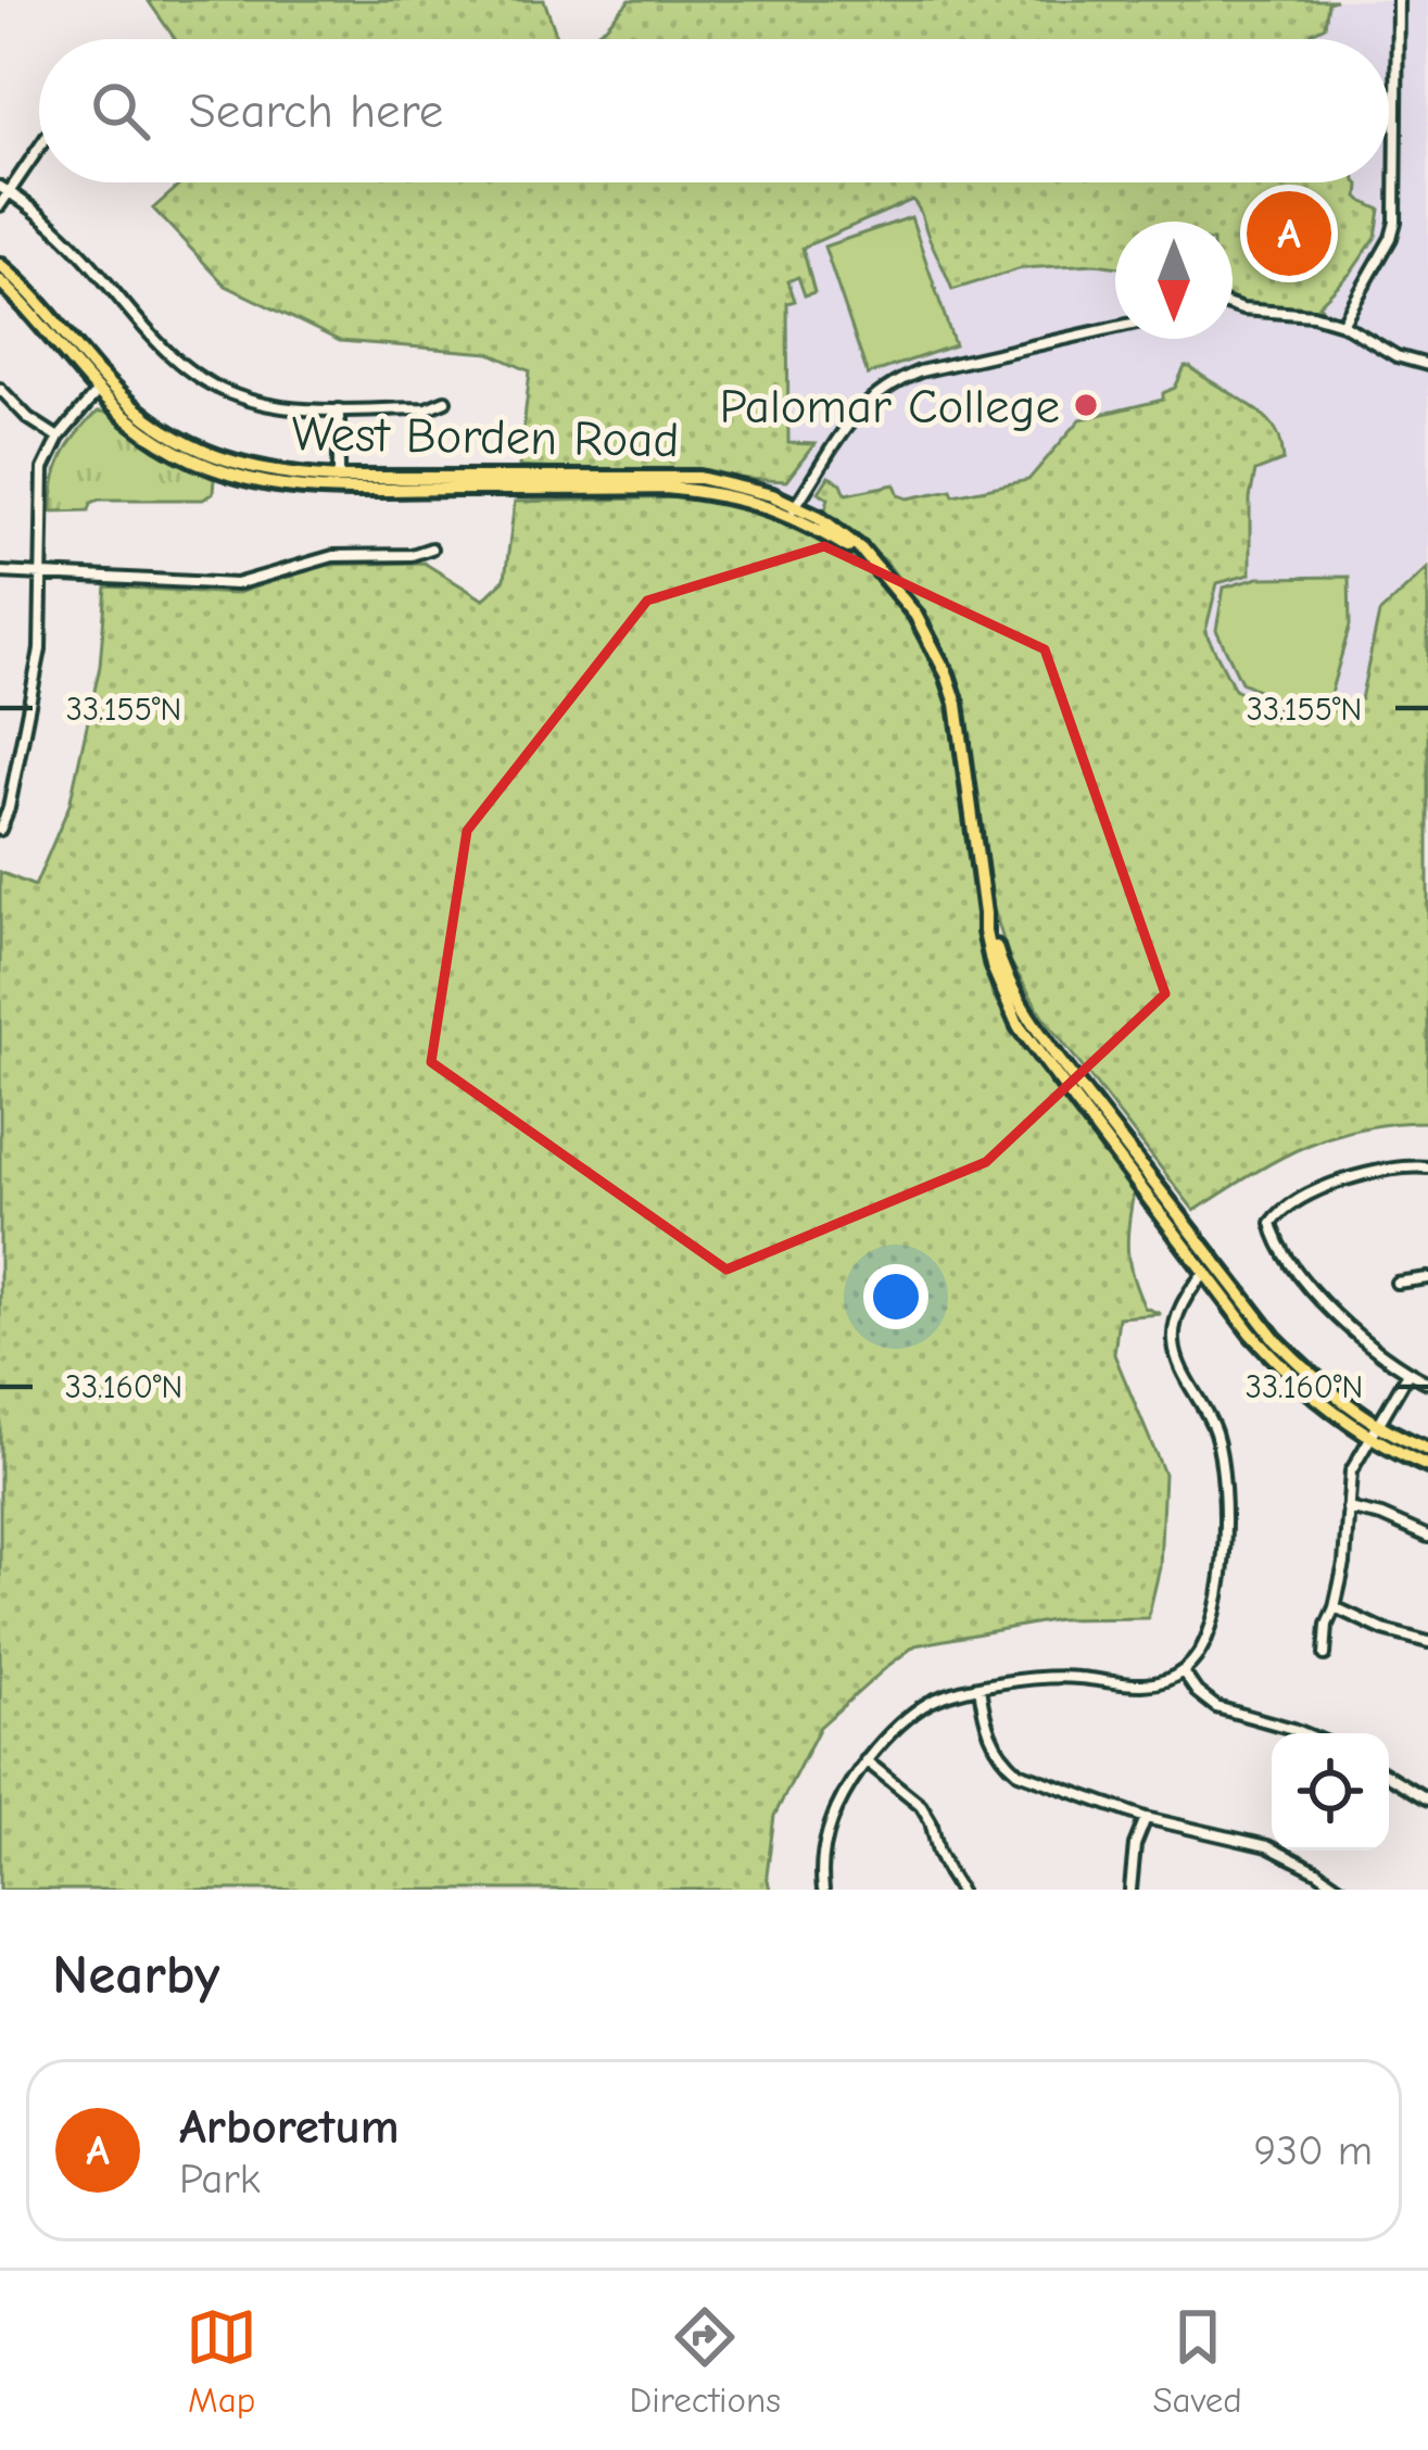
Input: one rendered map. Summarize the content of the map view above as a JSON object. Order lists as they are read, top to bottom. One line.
{"streets":{"main road":["West Borden Road"]},"places":["Palomar College"],"north":"bottom","page":{"search":"Search here","pins":"A","heading":"Nearby","list":[{"mark":"A","name":"Arboretum","note":"Park","value":"930 m"}],"nav":["Map","Directions","Saved"]},"coordinates":["33.155°N","33.160°N"]}
